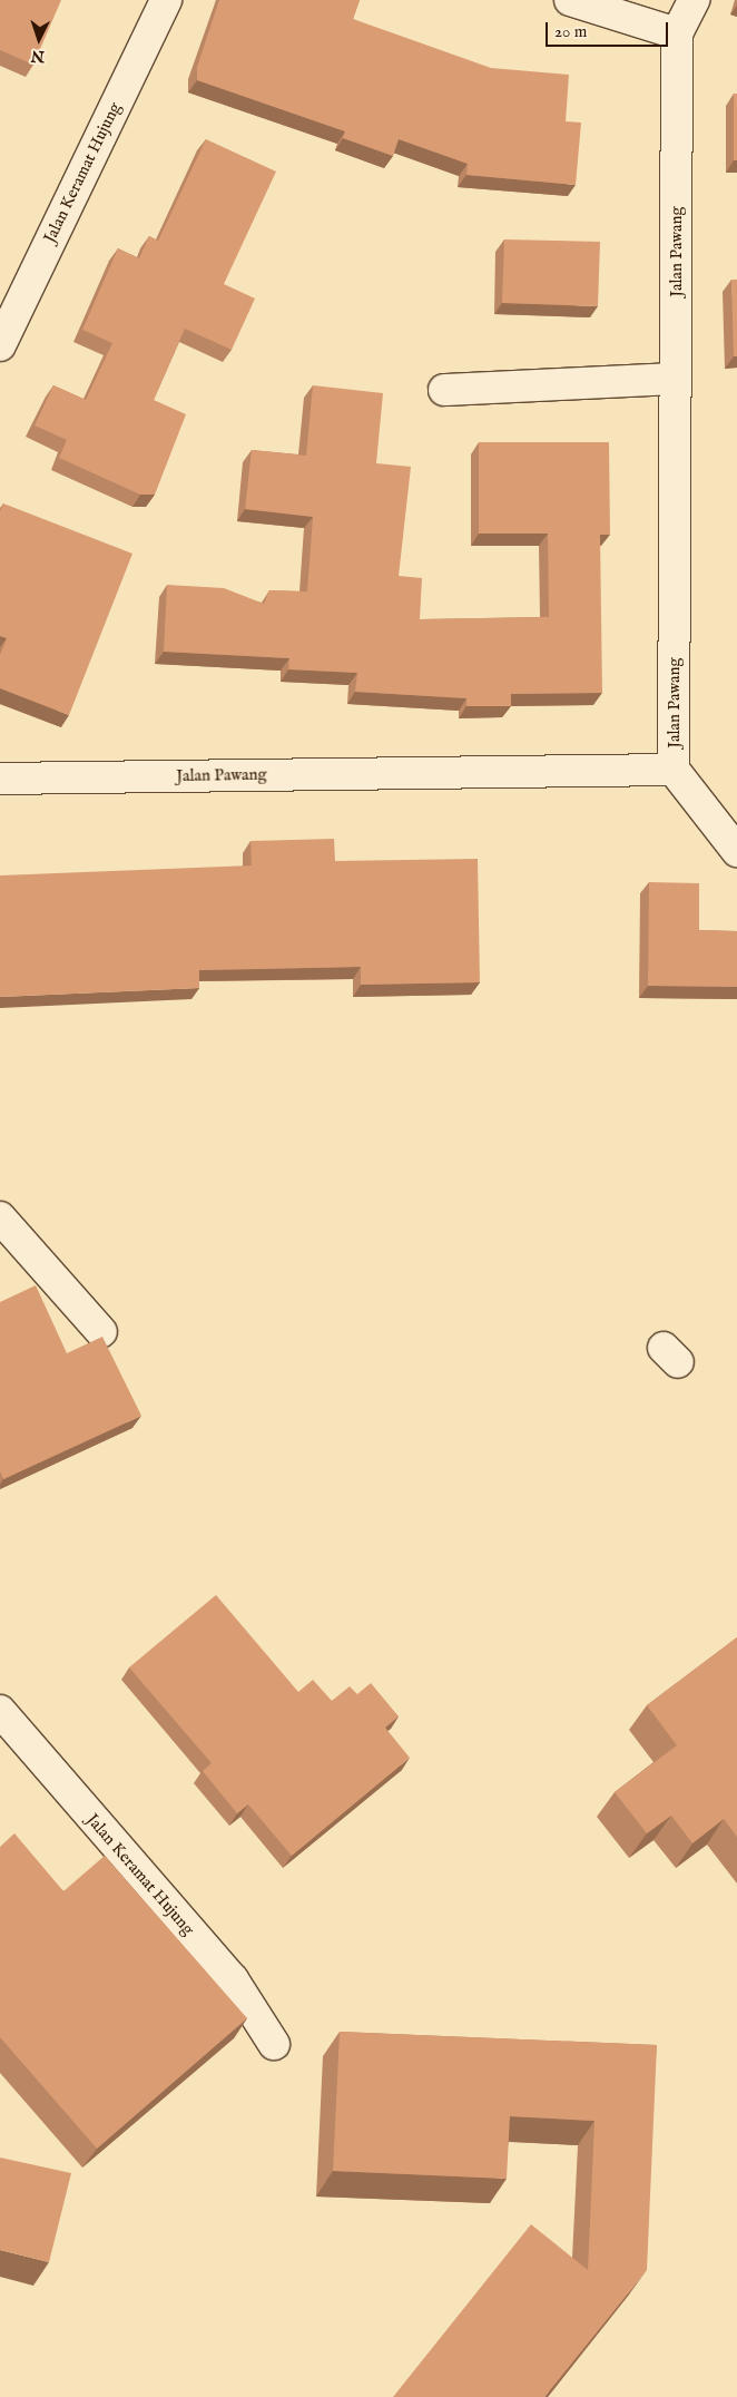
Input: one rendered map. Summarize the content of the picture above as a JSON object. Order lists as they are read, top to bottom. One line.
{"streets":{"street":["Jalan Keramat Hujung","Jalan Pawang"]},"scale_bar":"20 m","north":"bottom"}
